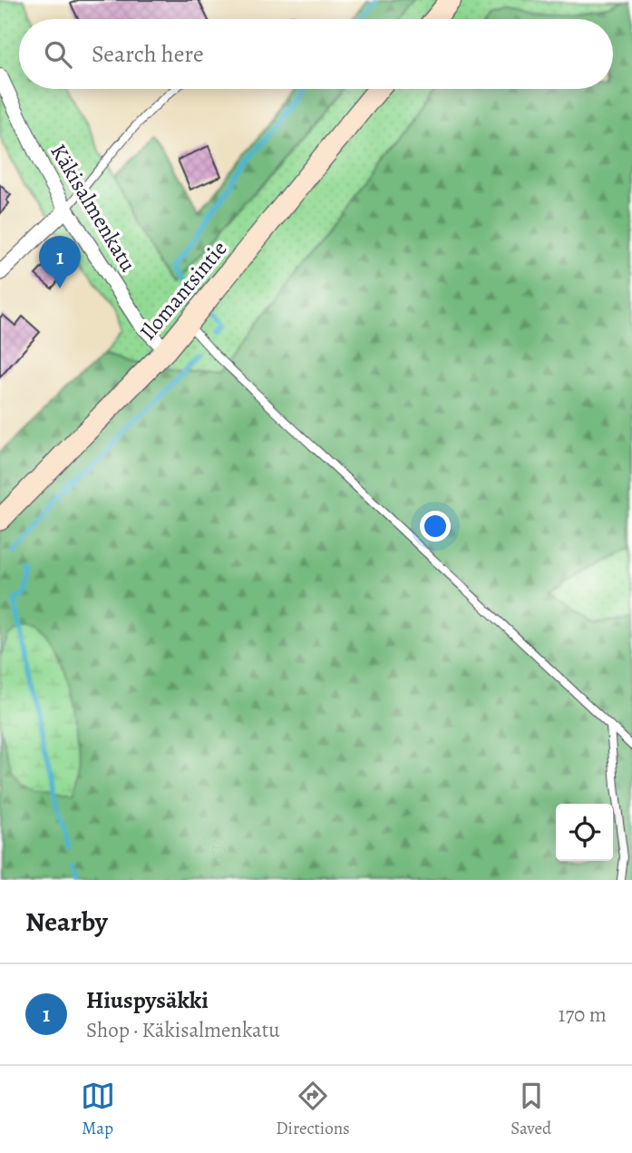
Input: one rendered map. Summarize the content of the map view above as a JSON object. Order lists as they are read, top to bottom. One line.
{"streets":{"main road":["Ilomantsintie"],"street":["Käkisalmenkatu"]},"crossings":[["Käkisalmenkatu","Ilomantsintie"]],"page":{"search":"Search here","pins":"1","heading":"Nearby","list":[{"mark":"1","name":"Hiuspysäkki","note":"Shop · Käkisalmenkatu","value":"170 m"}],"nav":["Map","Directions","Saved"]}}
